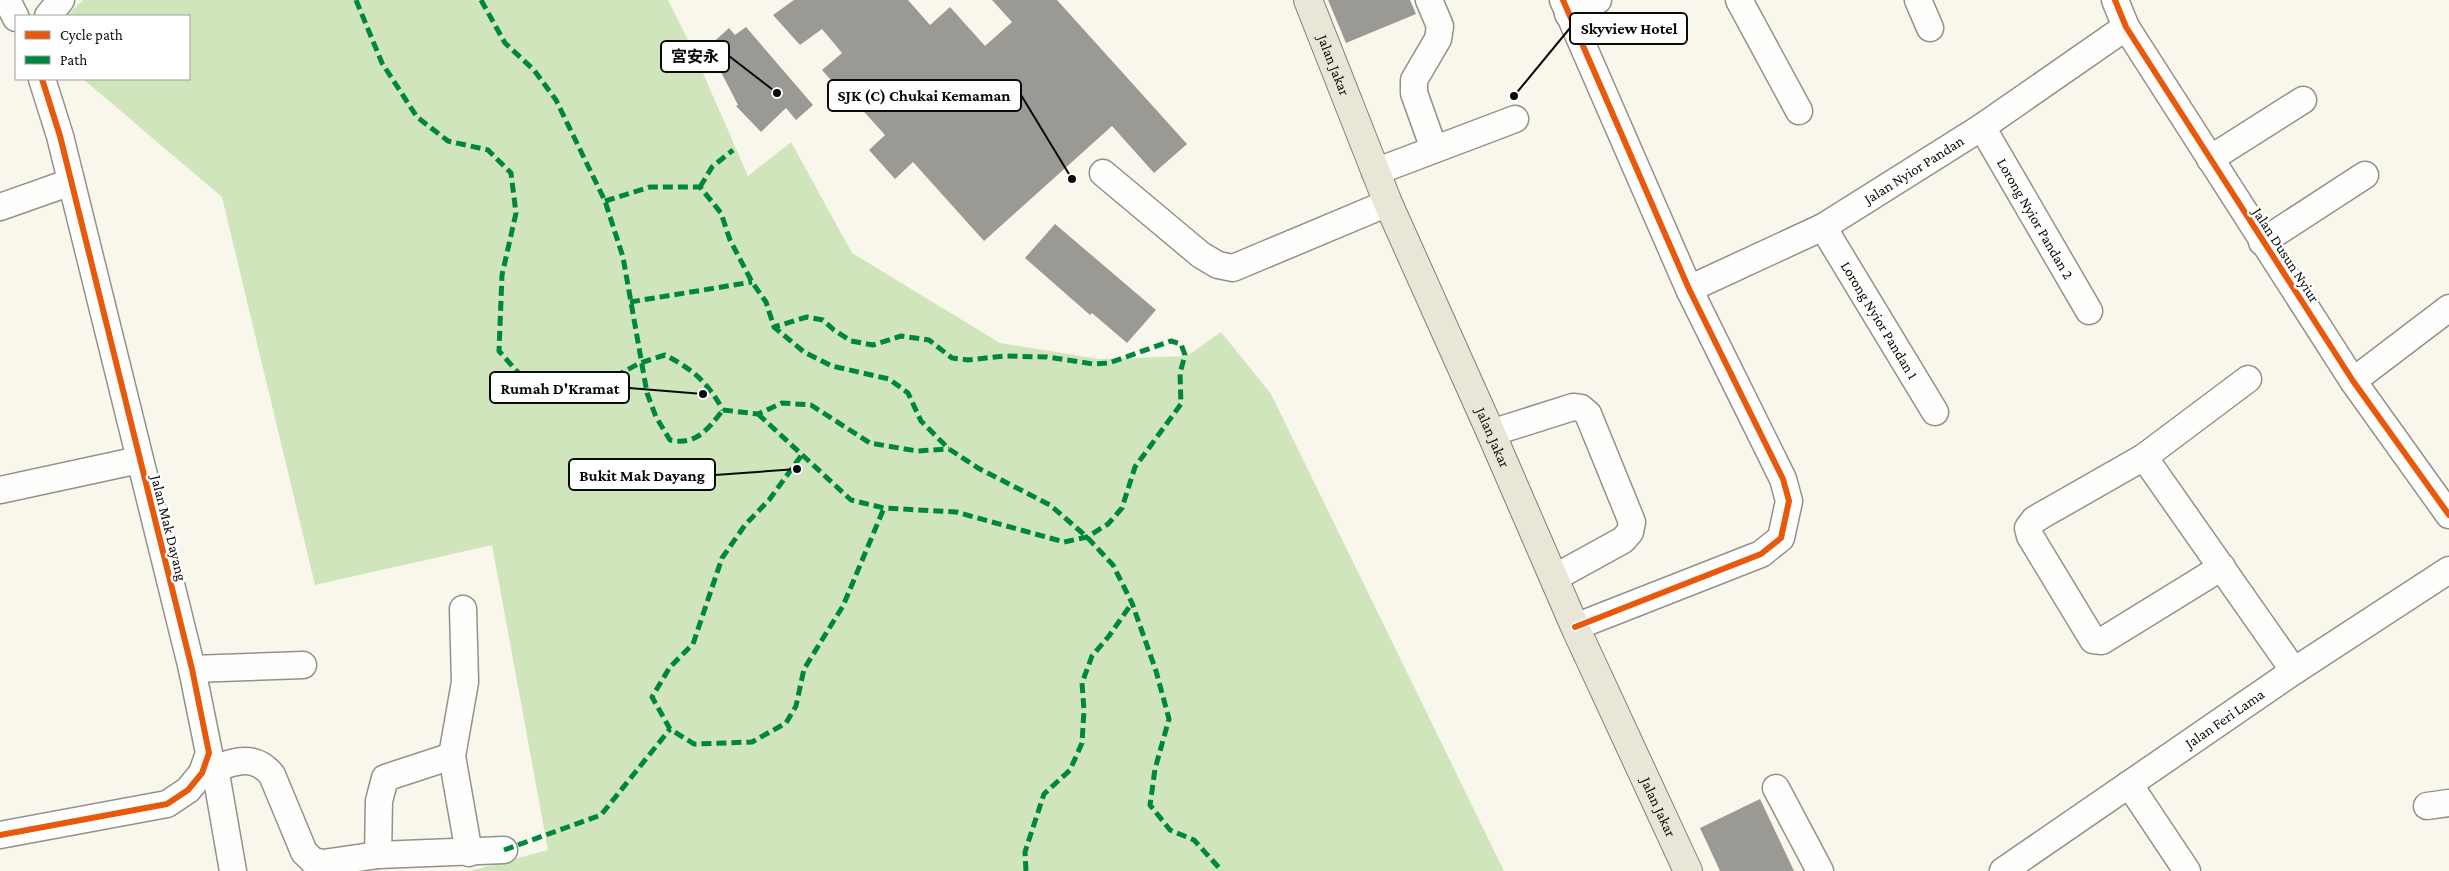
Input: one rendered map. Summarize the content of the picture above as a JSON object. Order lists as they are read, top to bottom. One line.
{"streets":{"main road":["Jalan Jakar"],"street":["Jalan Nyior Pandan","Lorong Nyior Pandan 2","Jalan Dusun Nyiur","Lorong Nyior Pandan 1","Jalan Mak Dayang","Jalan Feri Lama"]},"crossings":[["Jalan Nyior Pandan","Lorong Nyior Pandan 2"],["Jalan Nyior Pandan","Jalan Dusun Nyiur"],["Jalan Nyior Pandan","Lorong Nyior Pandan 1"]],"places":["宮安永","Skyview Hotel","SJK (C) Chukai Kemaman","Rumah D'Kramat","Bukit Mak Dayang"],"legend":["Cycle path","Path"]}
